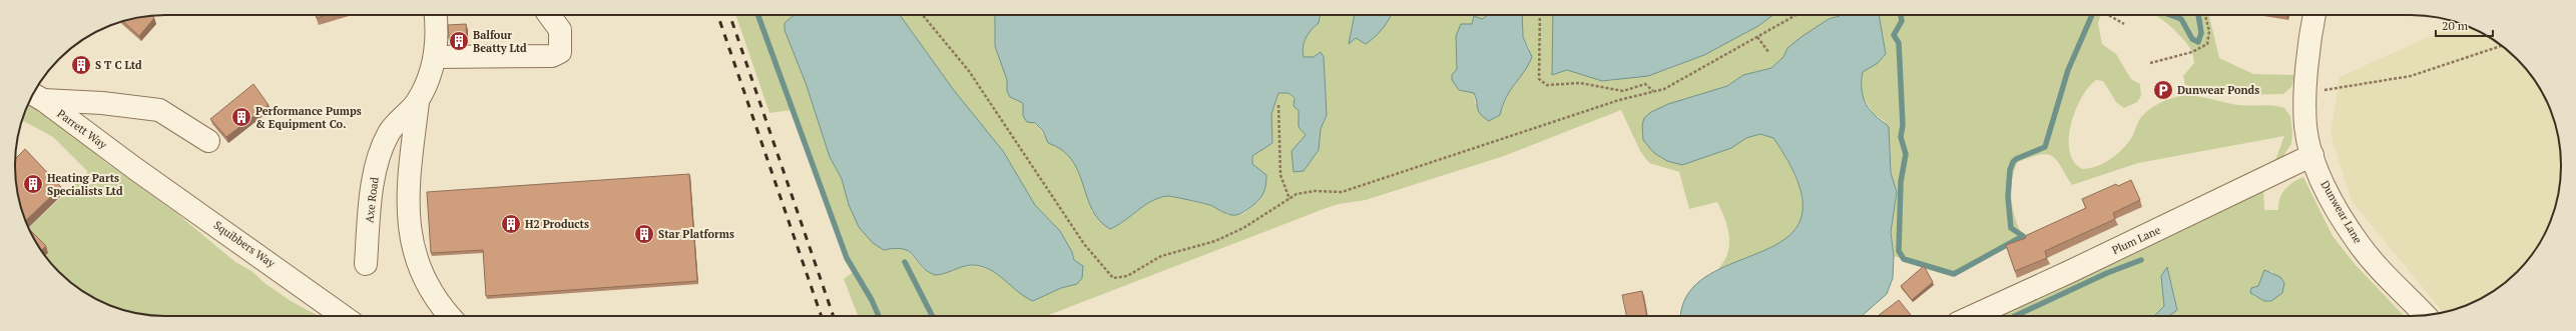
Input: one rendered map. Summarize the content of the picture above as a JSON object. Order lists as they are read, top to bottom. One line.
{"streets":{"street":["Parrett Way","Axe Road","Dunwear Lane","Plum Lane","Squibbers Way"]},"crossings":[["Parrett Way","Squibbers Way"],["Dunwear Lane","Plum Lane"]],"places":{"building":["Balfour Beatty Ltd","S T C Ltd","Performance Pumps & Equipment Co.","Heating Parts Specialists Ltd","H2 Products","Star Platforms"],"parking":["Dunwear Ponds"]},"scale_bar":"20 m"}
